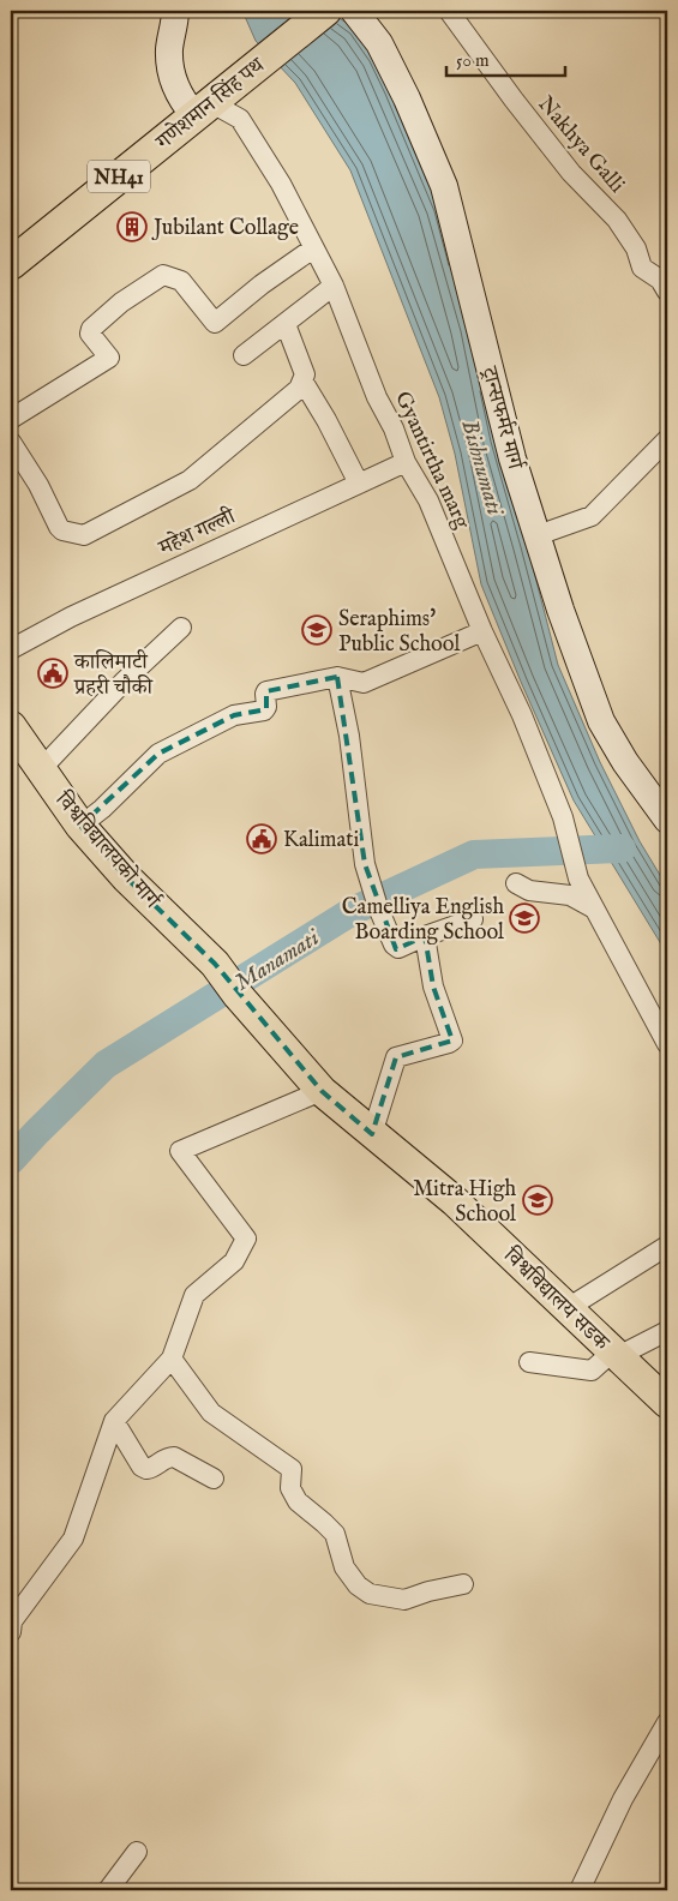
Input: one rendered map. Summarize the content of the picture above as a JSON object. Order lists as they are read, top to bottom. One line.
{"streets":{"highway":["गणेशमान सिंह पथ","NH41"],"main road":["ट्रान्सफर्मर मार्ग","विश्वविद्यालयको मार्ग","विश्वविद्यालय सडक"],"street":["Nakhya Galli","Gyantirtha marg","महेश गल्ली"]},"crossings":[["गणेशमान सिंह पथ","Gyantirtha marg"],["Gyantirtha marg","महेश गल्ली"],["विश्वविद्यालयको मार्ग","विश्वविद्यालय सडक"]],"water":["Bishnumati","Manamati"],"places":{"building":["Jubilant Collage"],"school or university":["Seraphims' Public School","Camelliya English Boarding School","Mitra High School"],"public building":["कालिमाटी प्रहरी चौकी","Kalimati"]},"scale_bar":"50 m"}
